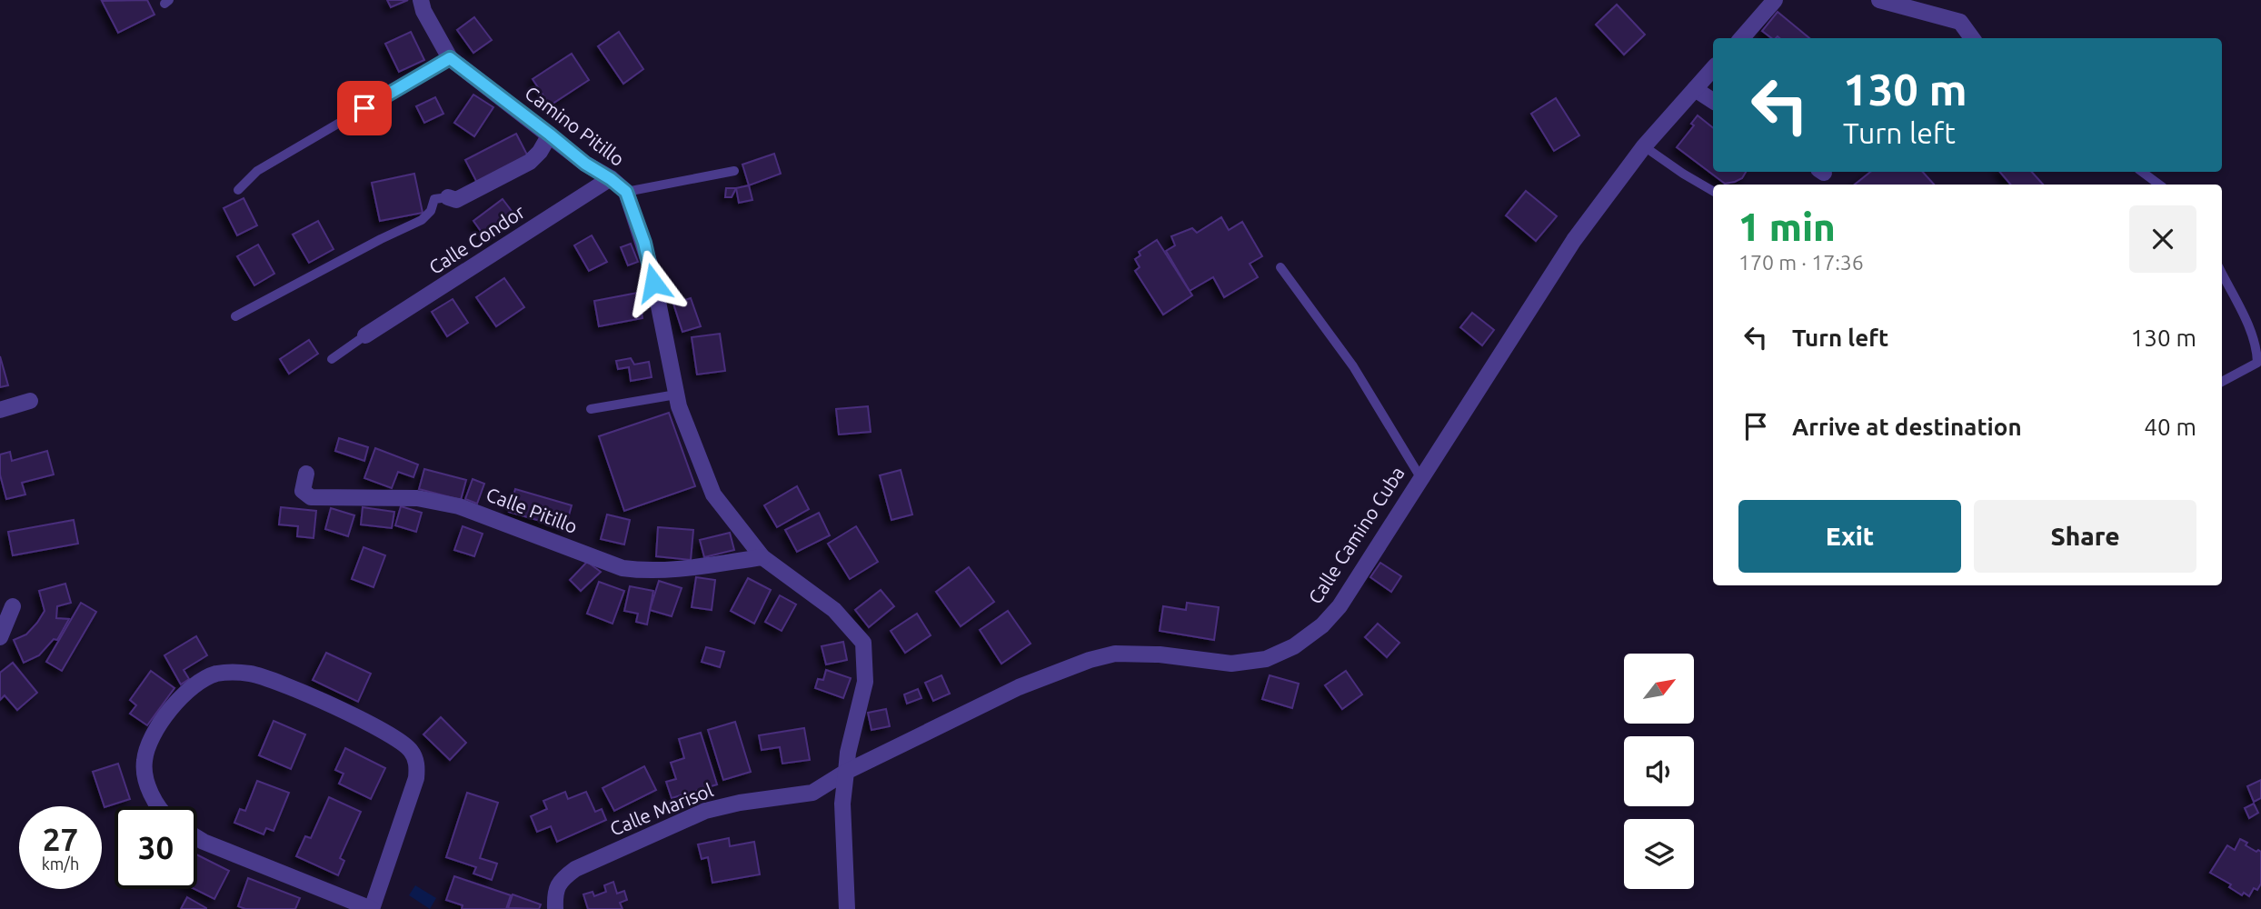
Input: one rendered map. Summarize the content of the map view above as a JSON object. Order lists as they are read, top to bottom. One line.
{"streets":{"street":["Camino Pitillo","Calle Condor","Calle Pitillo","Calle Camino Cuba","Calle Marisol"]},"crossings":[["Camino Pitillo","Calle Condor"],["Camino Pitillo","Calle Pitillo"],["Camino Pitillo","Calle Camino Cuba"],["Camino Pitillo","Calle Marisol"],["Calle Camino Cuba","Calle Marisol"]],"north":"top right","page":{"turn":["130 m","Turn left"],"heading":["1 min","170 m · 17:36"],"list":[{"name":"Turn left","value":"130 m"},{"name":"Arrive at destination","value":"40 m"}],"buttons":["Exit","Share"],"speed":"27 km/h","limit":"30"}}
